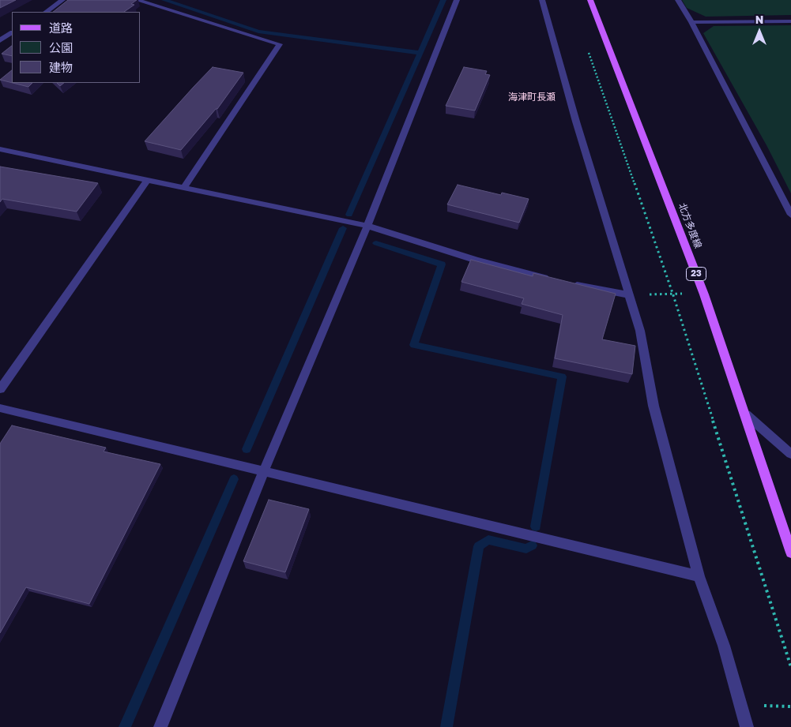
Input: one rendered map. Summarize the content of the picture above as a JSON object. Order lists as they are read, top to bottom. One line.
{"streets":{"main road":["北方多度線","23"]},"districts":["海津町長瀬"],"legend":["道路","公園","建物"],"north":"top"}
